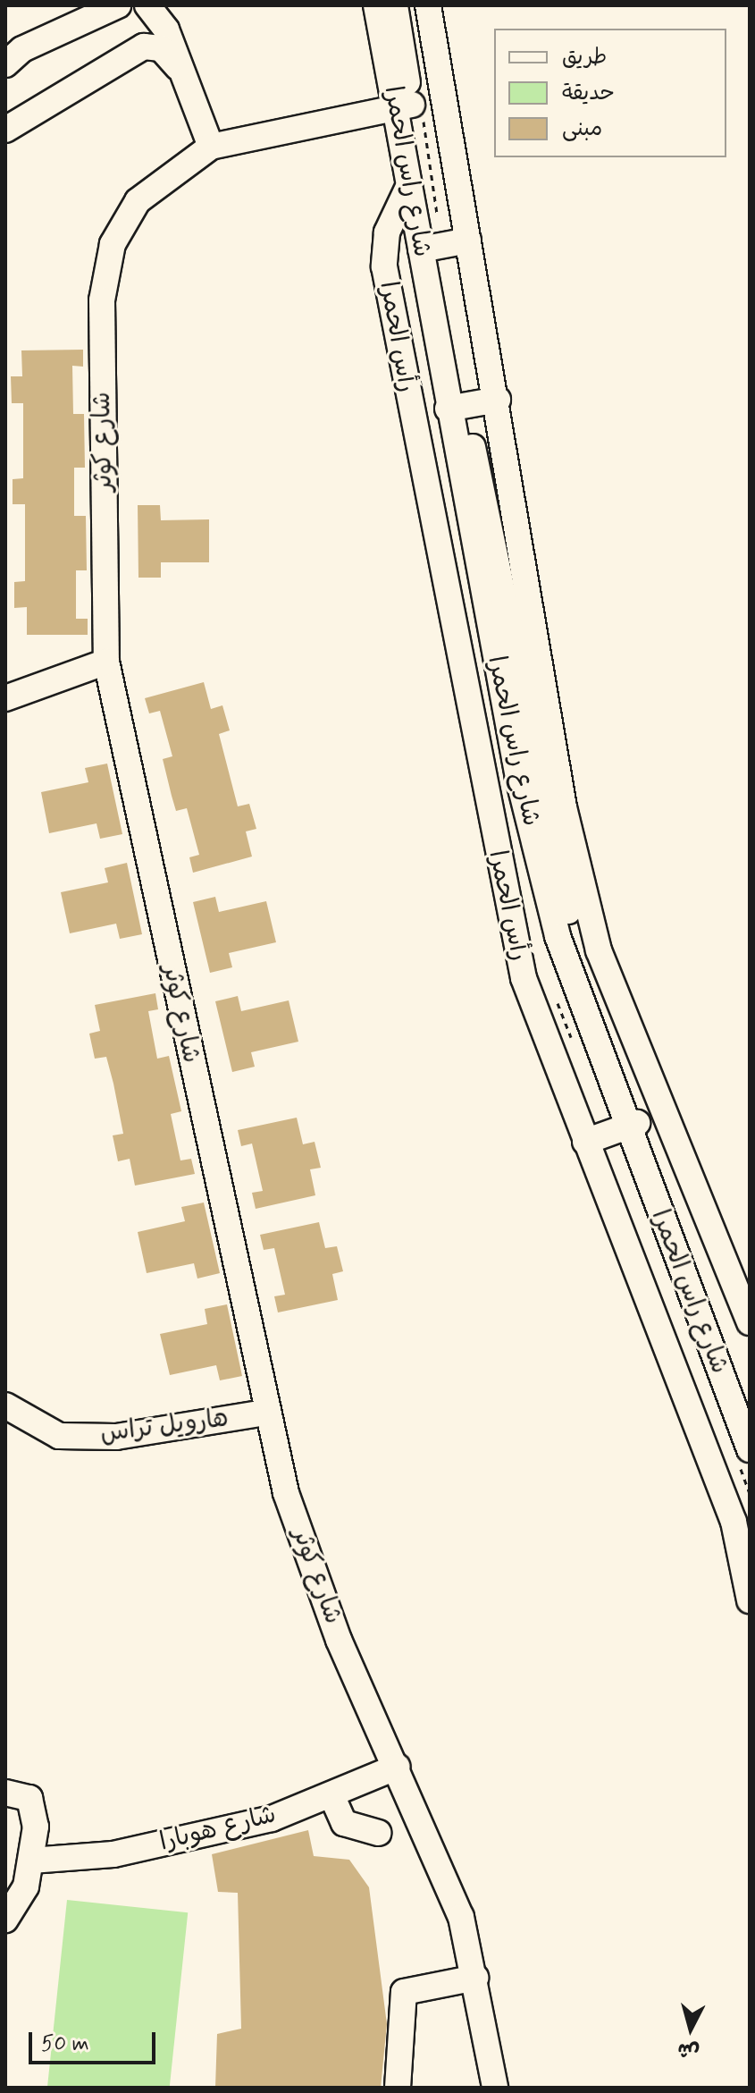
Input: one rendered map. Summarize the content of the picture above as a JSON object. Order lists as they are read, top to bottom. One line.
{"streets":{"street":["شارع راس الحمرا","رأس الحمرا","شارع كوثر","هارويل تراس","شارع هوبارا"]},"crossings":[["شارع راس الحمرا","رأس الحمرا"],["شارع راس الحمرا","شارع كوثر"],["شارع كوثر","هارويل تراس"],["شارع كوثر","شارع هوبارا"]],"legend":["طريق","حديقة","مبنى"],"scale_bar":"50 m","north":"bottom"}
